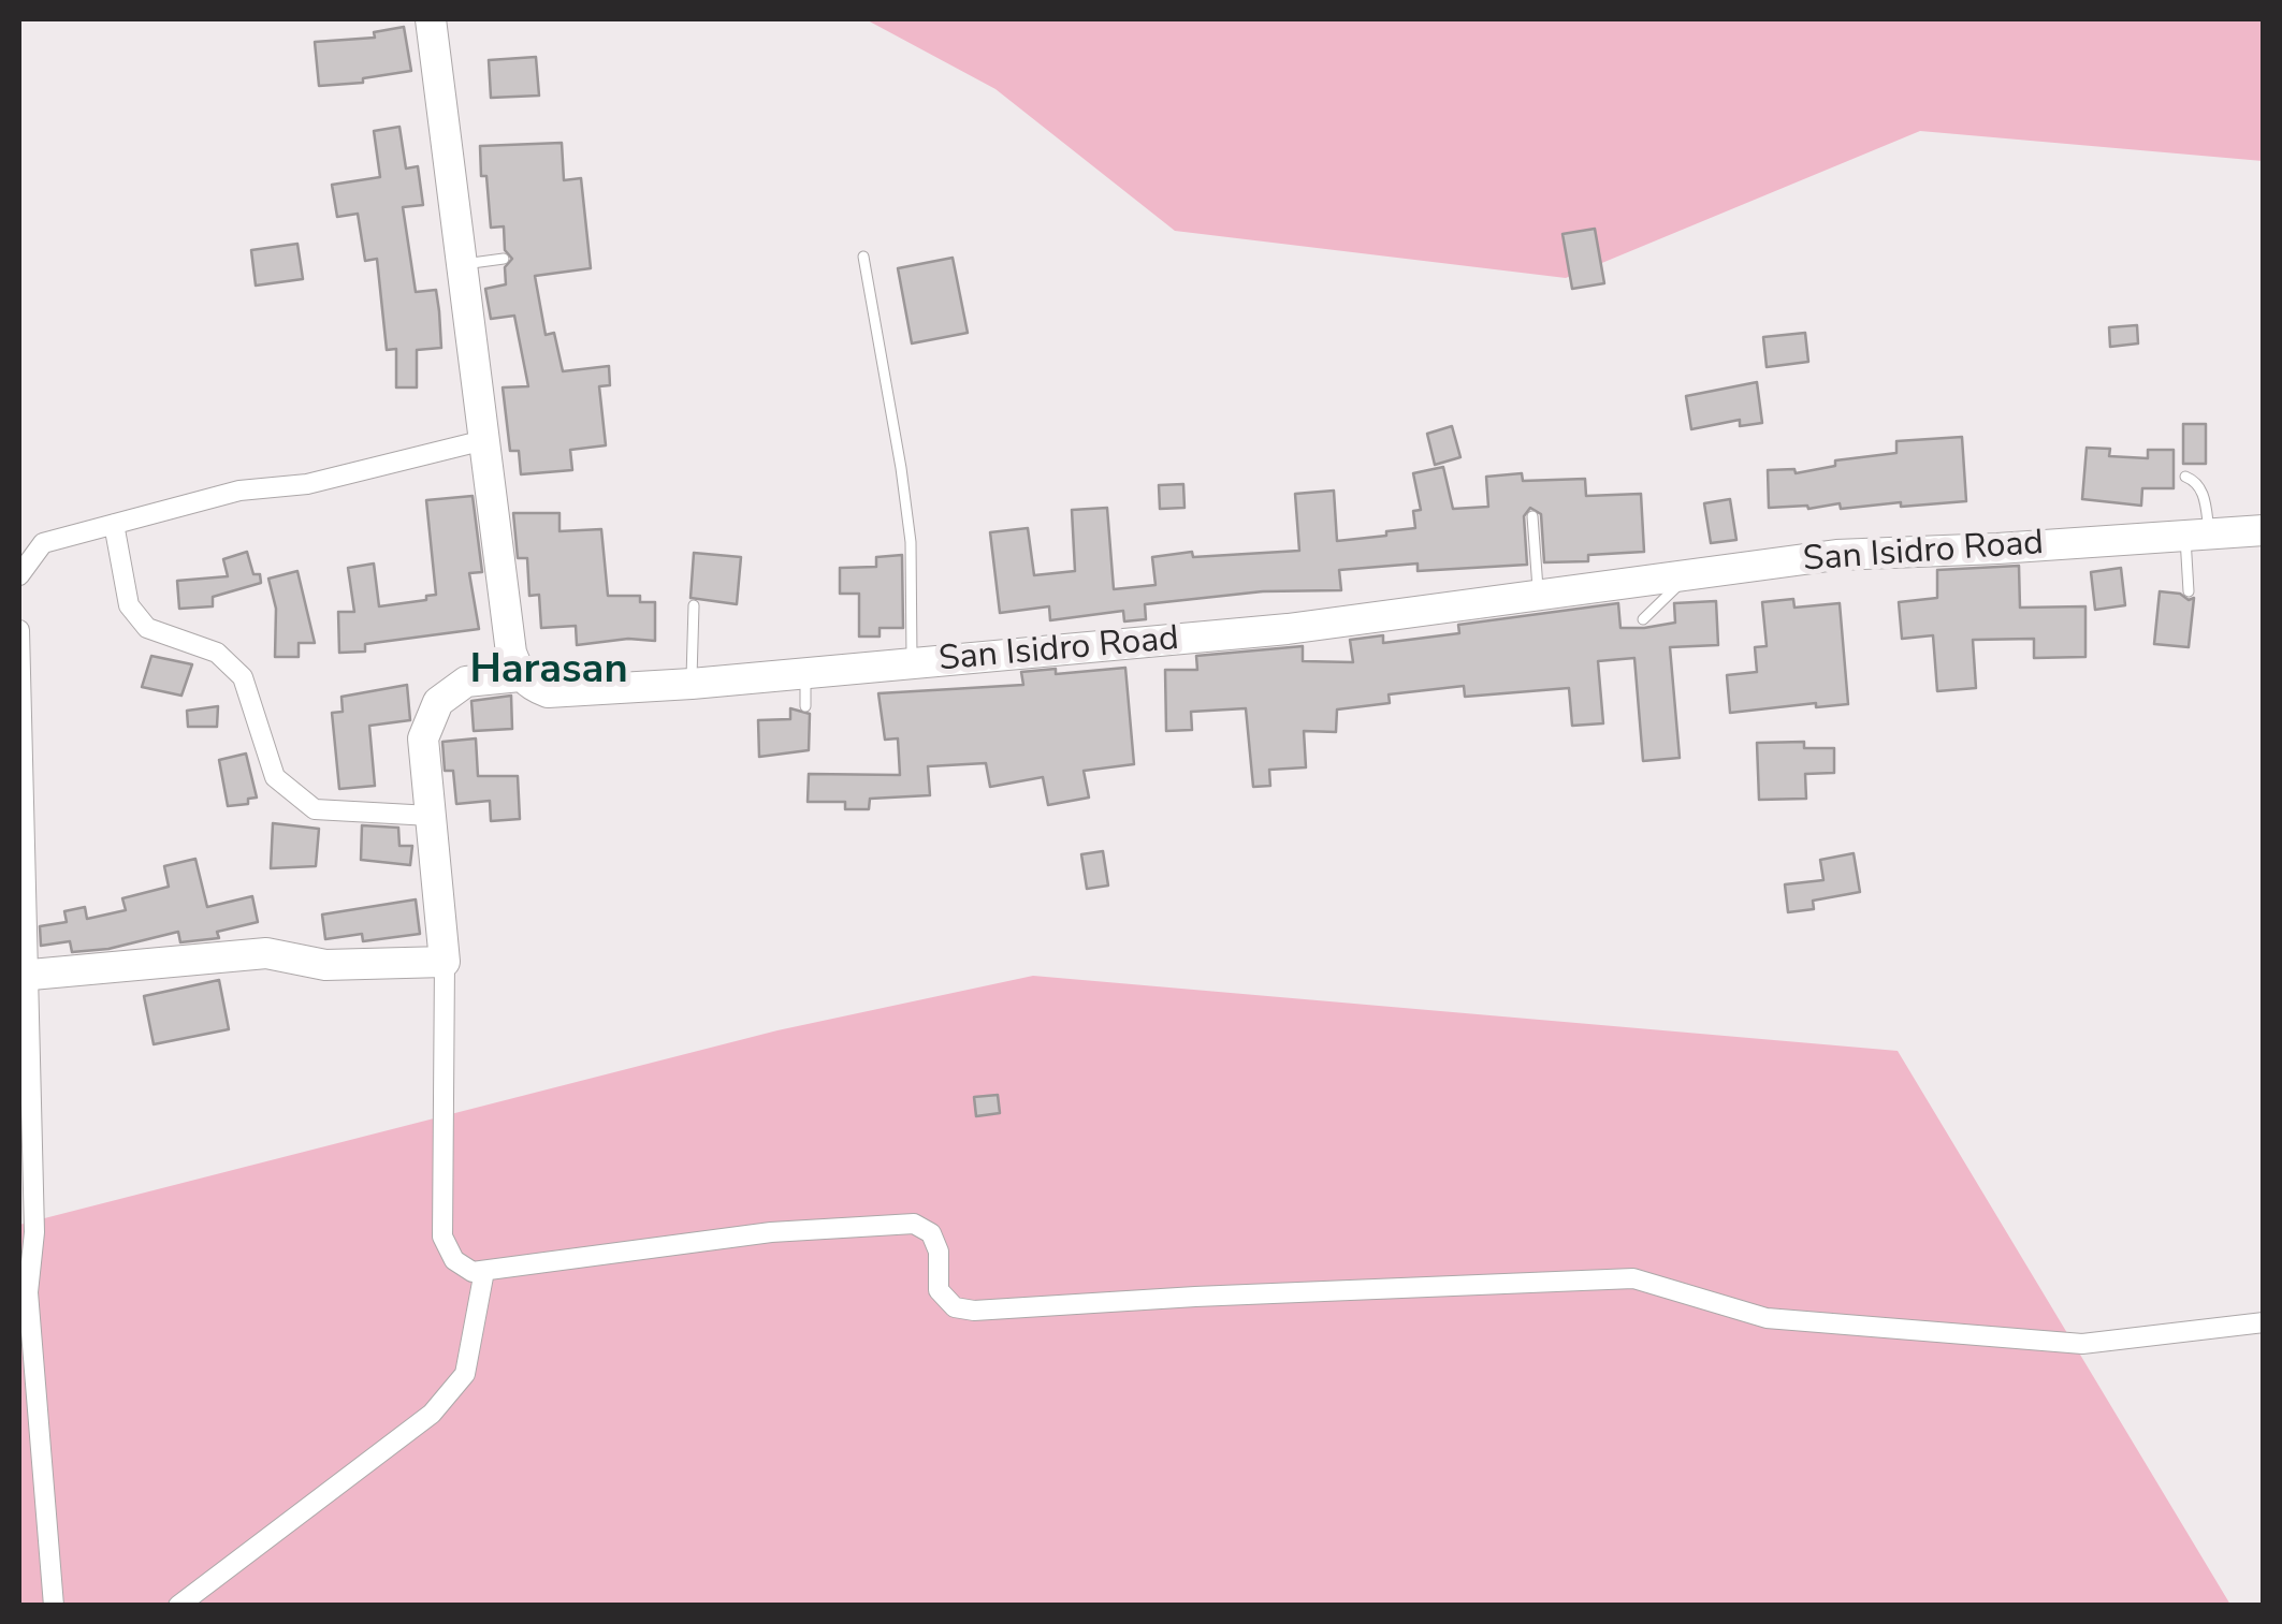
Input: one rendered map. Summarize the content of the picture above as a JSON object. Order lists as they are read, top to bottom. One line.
{"streets":{"street":["San Isidro Road"]},"districts":["Harasan"]}
